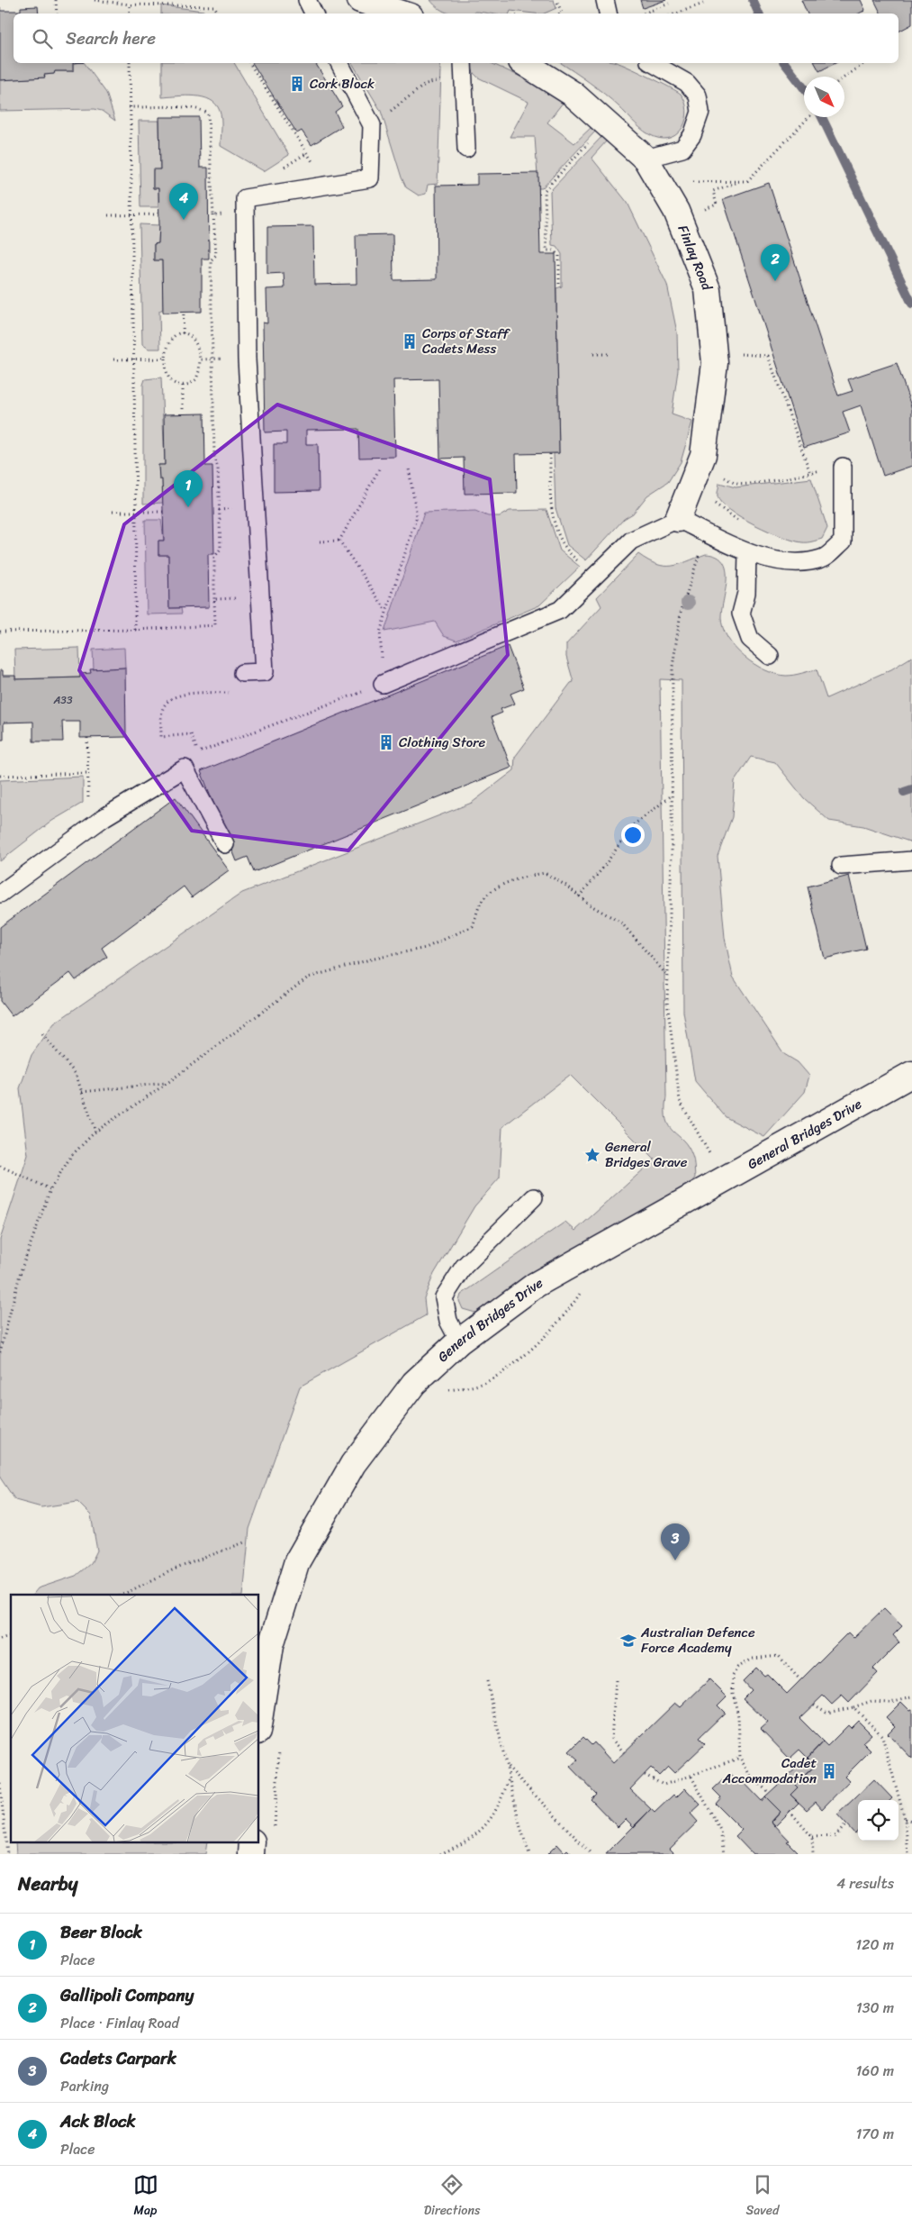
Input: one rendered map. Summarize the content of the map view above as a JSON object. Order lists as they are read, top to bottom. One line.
{"streets":{"street":["Finlay Road","General Bridges Drive"]},"places":{"building":["Cork Block","Corps of Staff Cadets Mess","Clothing Store","Cadet Accommodation"],"place":["General Bridges Grave"],"school or university":["Australian Defence Force Academy"]},"house_numbers":["A33"],"north":"bottom right","page":{"search":"Search here","pins":["4","2","1","3"],"heading":["Nearby","4 results"],"list":[{"mark":"1","name":"Beer Block","note":"Place","value":"120 m"},{"mark":"2","name":"Gallipoli Company","note":"Place · Finlay Road","value":"130 m"},{"mark":"3","name":"Cadets Carpark","note":"Parking","value":"160 m"},{"mark":"4","name":"Ack Block","note":"Place","value":"170 m"}],"nav":["Map","Directions","Saved"]}}
